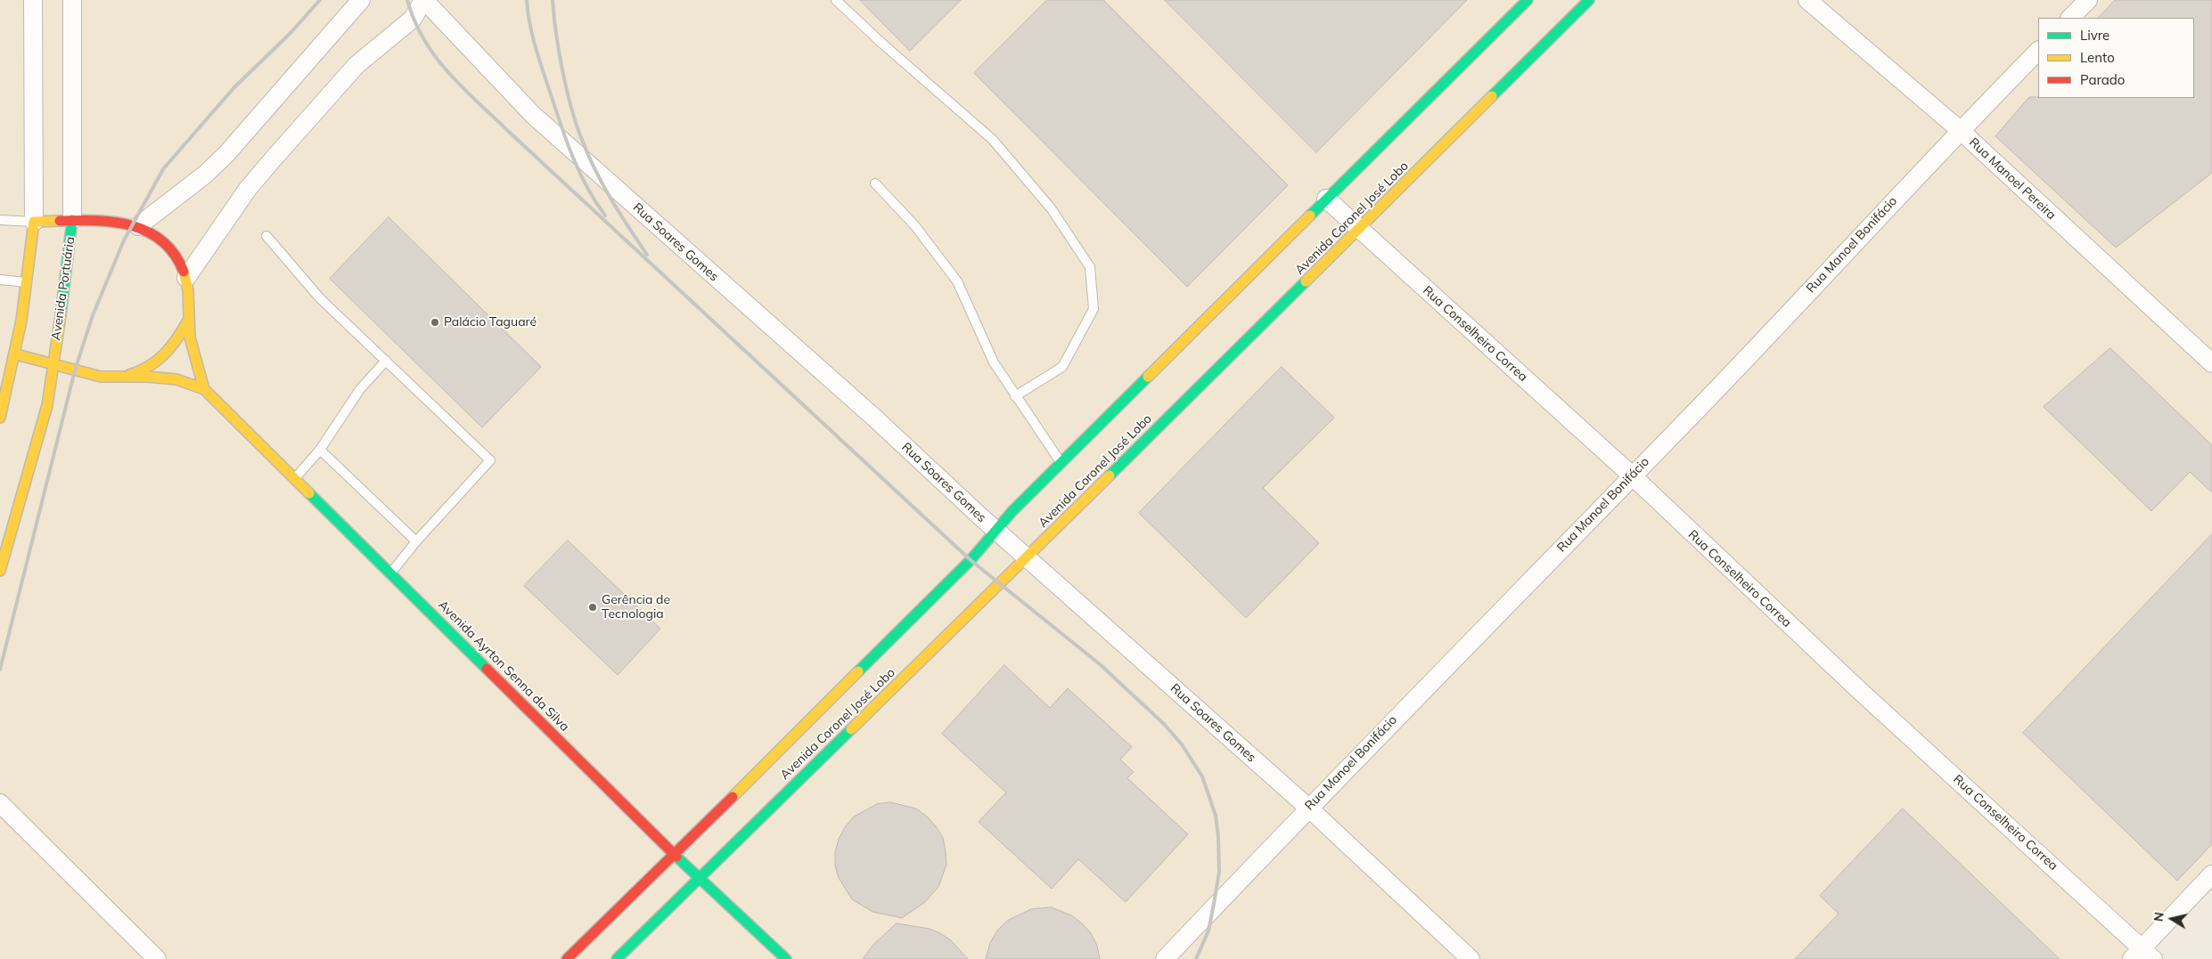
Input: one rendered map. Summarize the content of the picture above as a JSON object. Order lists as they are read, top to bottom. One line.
{"streets":{"street":["Rua Manoel Pereira","Avenida Coronel José Lobo","Rua Soares Gomes","Rua Manoel Bonifácio","Avenida Portuária","Rua Conselheiro Correa","Avenida Ayrton Senna da Silva"]},"crossings":[["Rua Manoel Pereira","Rua Manoel Bonifácio"],["Avenida Coronel José Lobo","Rua Soares Gomes"],["Avenida Coronel José Lobo","Rua Conselheiro Correa"],["Avenida Coronel José Lobo","Avenida Ayrton Senna da Silva"],["Rua Soares Gomes","Rua Manoel Bonifácio"],["Rua Manoel Bonifácio","Rua Conselheiro Correa"],["Avenida Portuária","Avenida Ayrton Senna da Silva"]],"places":["Palácio Taguaré","Gerência de Tecnologia"],"legend":["Livre","Lento","Parado"],"north":"left"}
